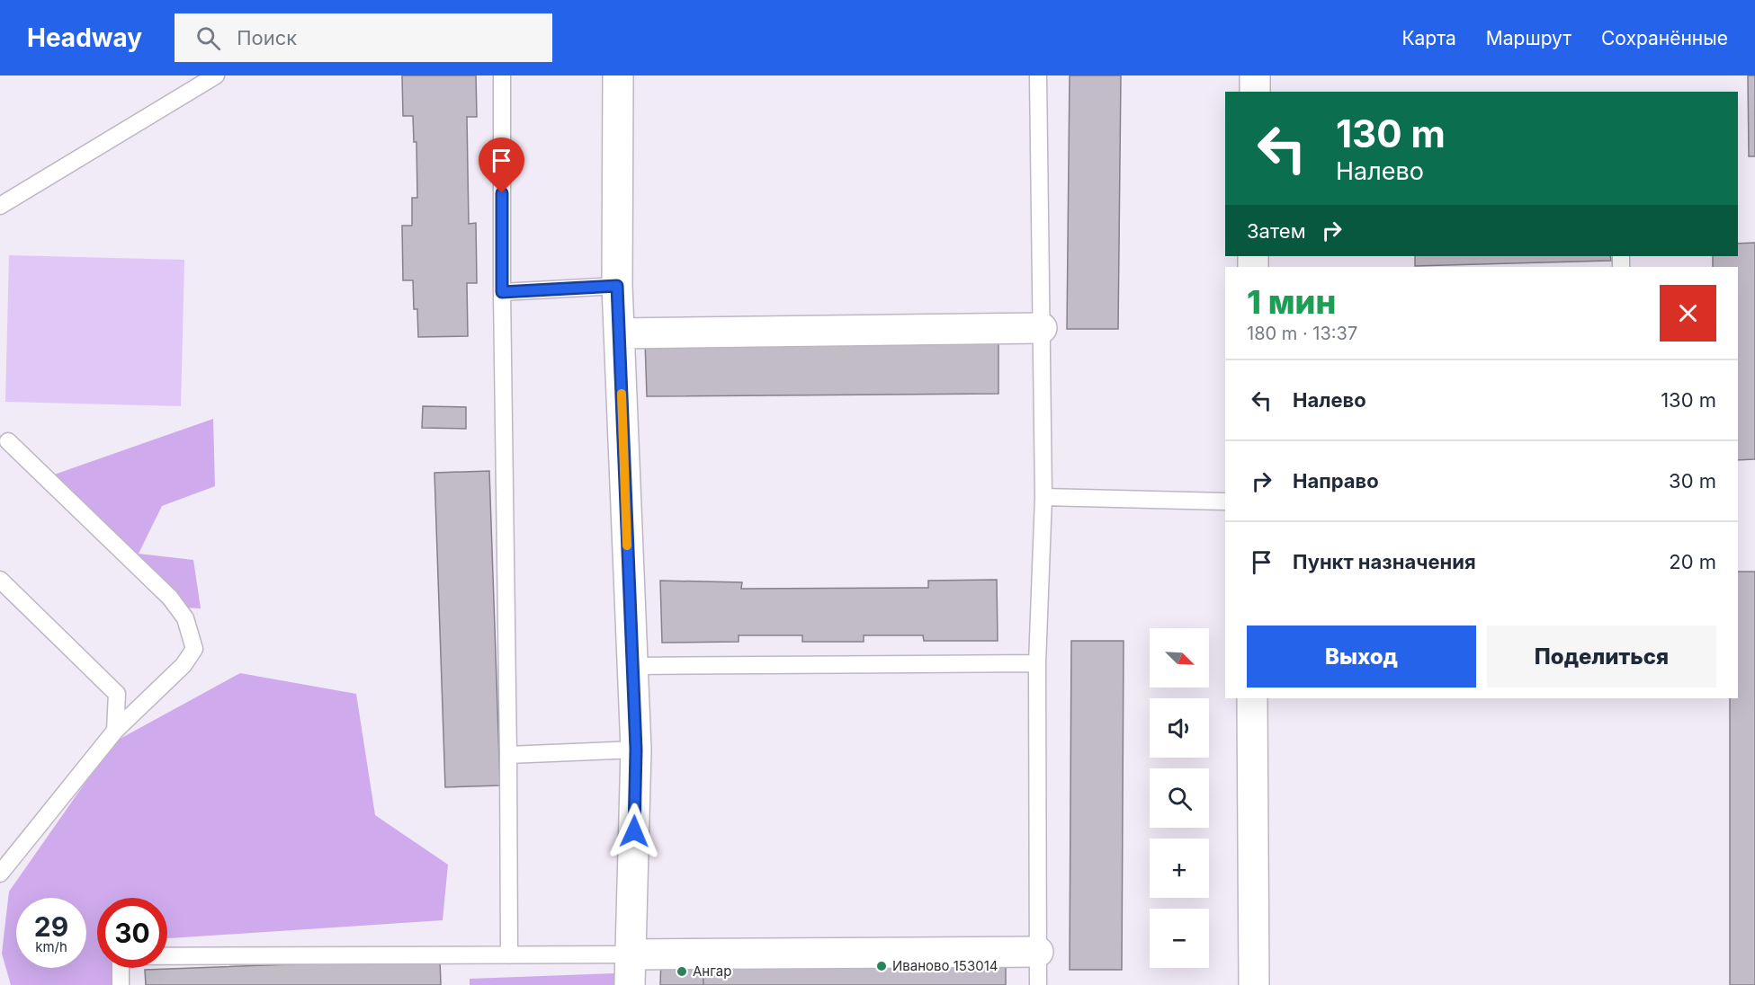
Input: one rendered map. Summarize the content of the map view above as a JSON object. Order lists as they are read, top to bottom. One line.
{"places":["Иваново 153014","Ангар"],"north":"bottom right","page":{"header":"Headway","search":"Поиск","nav":["Карта","Маршрут","Сохранённые"],"turn":["130 m","Налево"],"then":"Затем","heading":["1 мин","180 m · 13:37"],"list":[{"name":"Налево","value":"130 m"},{"name":"Направо","value":"30 m"},{"name":"Пункт назначения","value":"20 m"}],"buttons":["Выход","Поделиться"],"map_buttons":["+","−"],"speed":"29 km/h","limit":"30"}}
